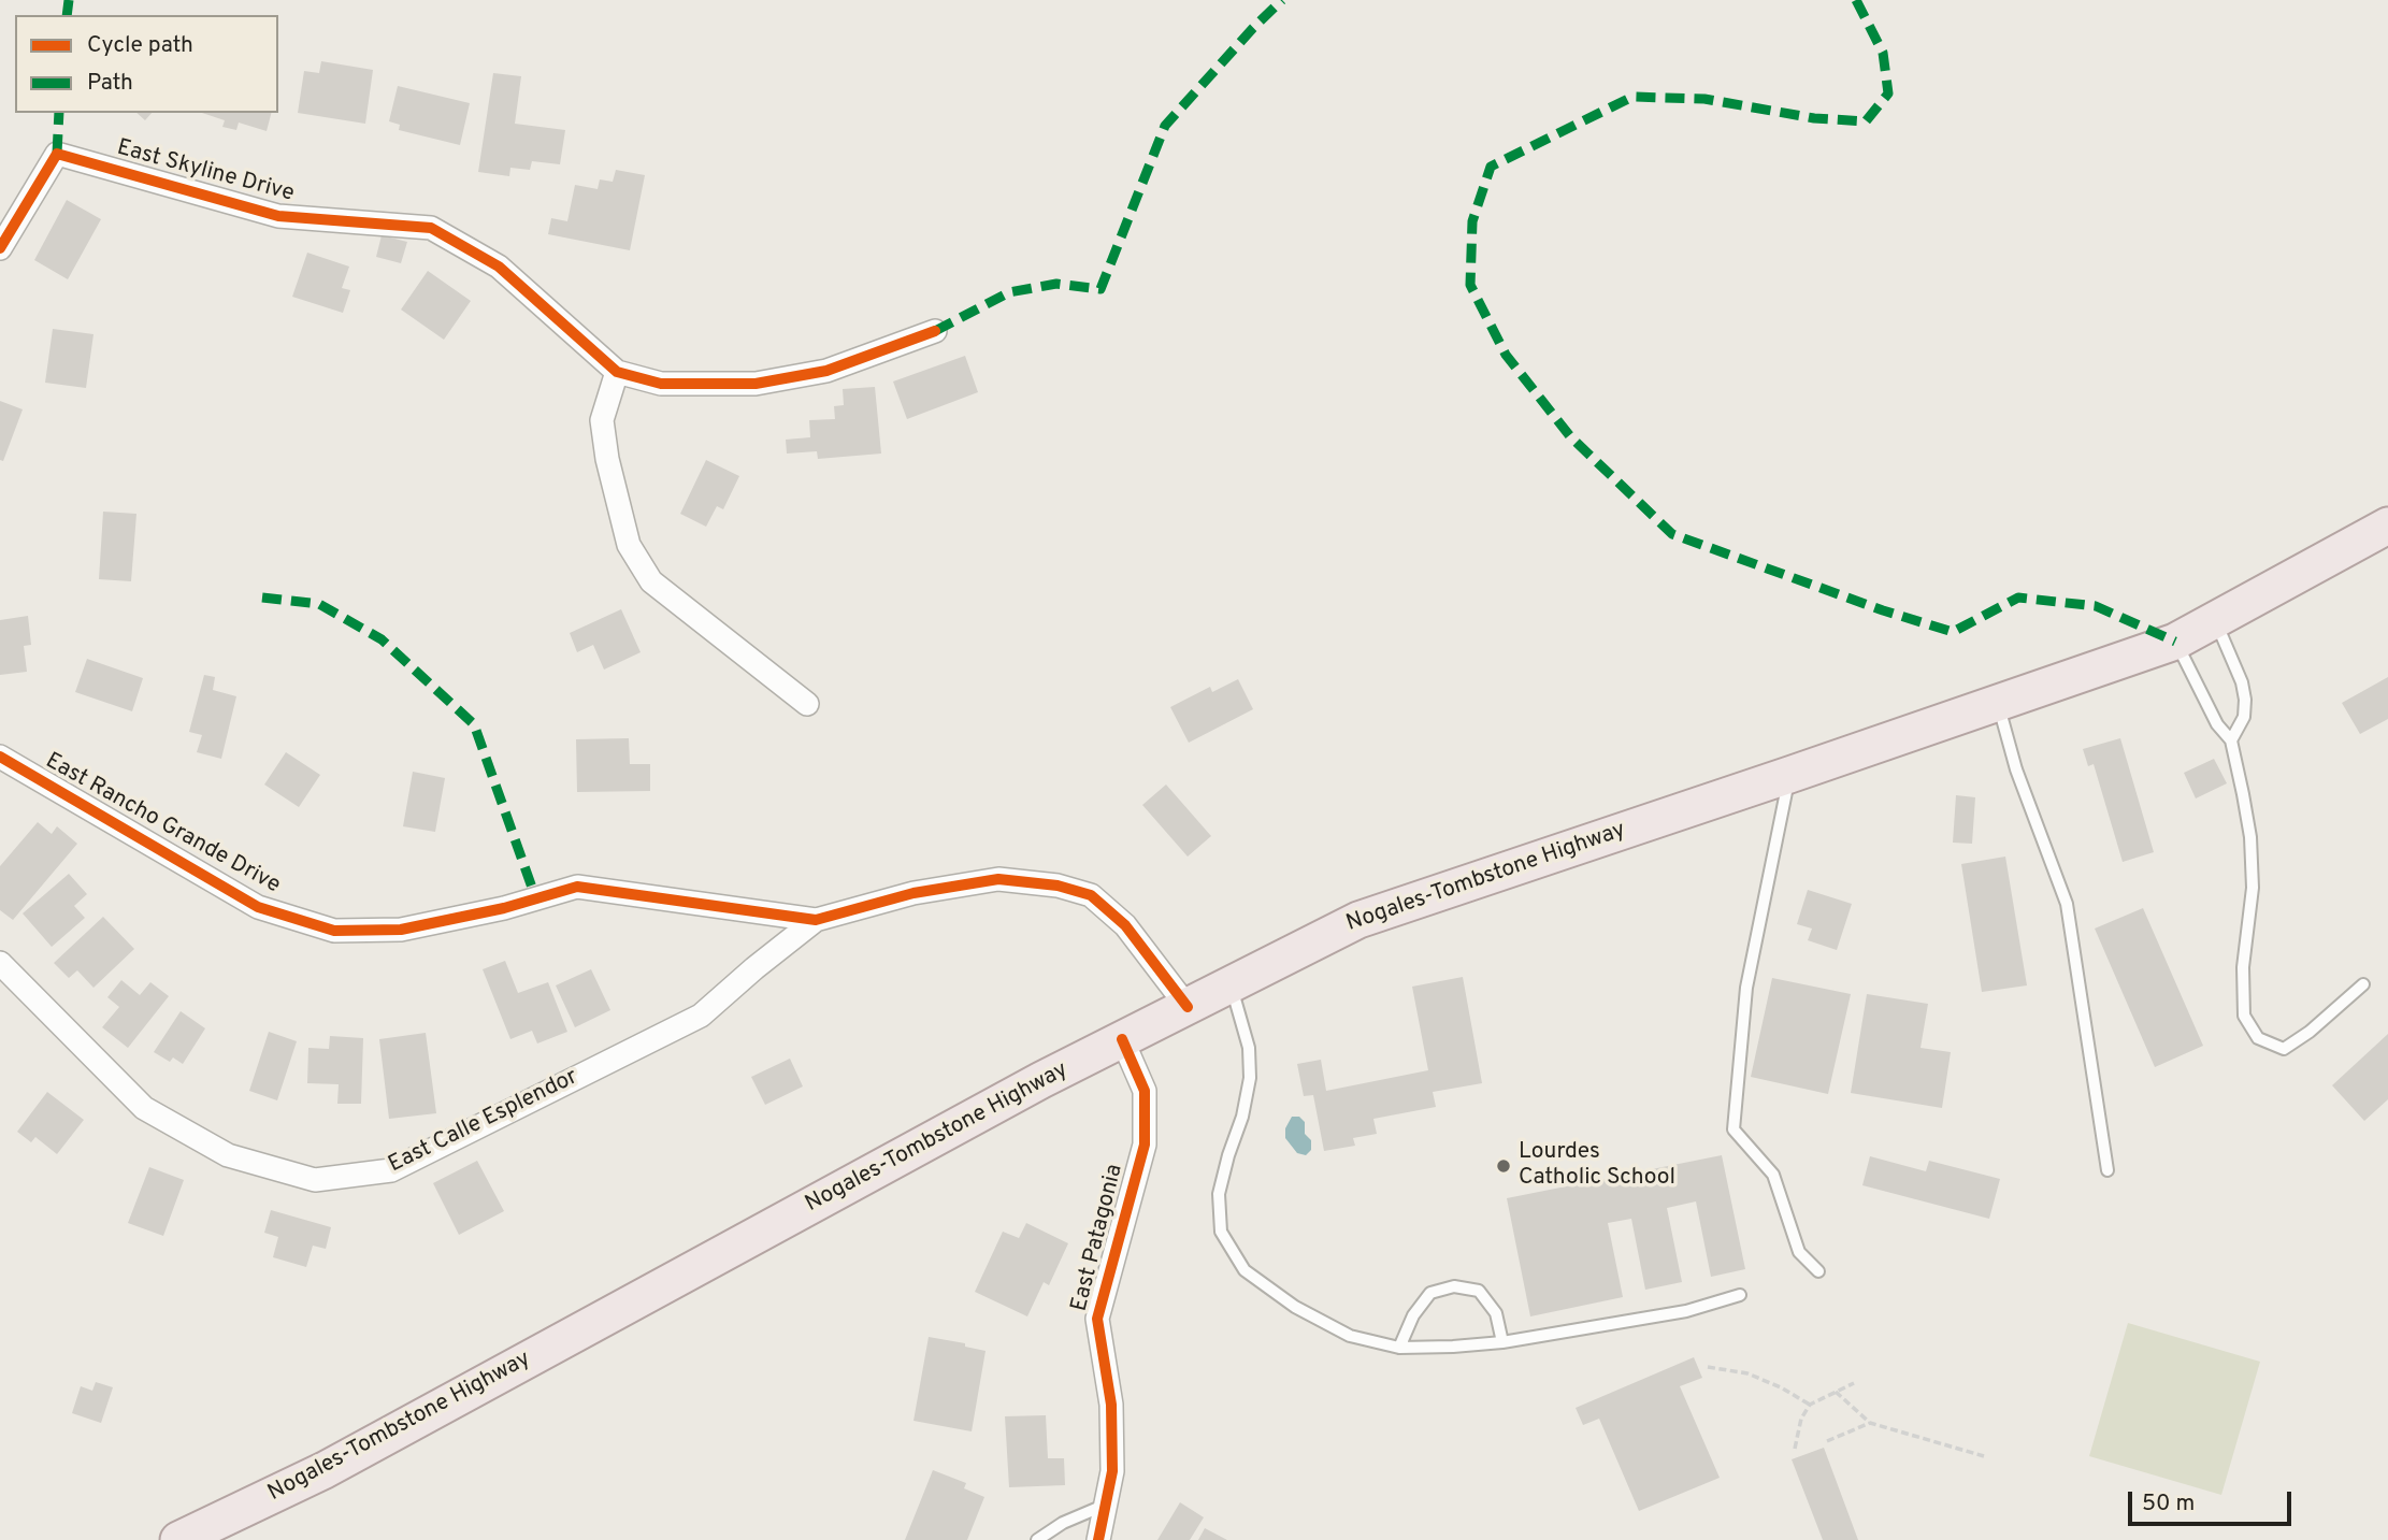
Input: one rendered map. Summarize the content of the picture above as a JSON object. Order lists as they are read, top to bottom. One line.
{"streets":{"main road":["Nogales-Tombstone Highway"],"street":["East Skyline Drive","East Rancho Grande Drive","East Calle Esplendor","East Patagonia"]},"crossings":[["East Rancho Grande Drive","Nogales-Tombstone Highway"],["East Rancho Grande Drive","East Calle Esplendor"],["Nogales-Tombstone Highway","East Patagonia"]],"places":["Lourdes Catholic School"],"legend":["Cycle path","Path"],"scale_bar":"50 m"}
